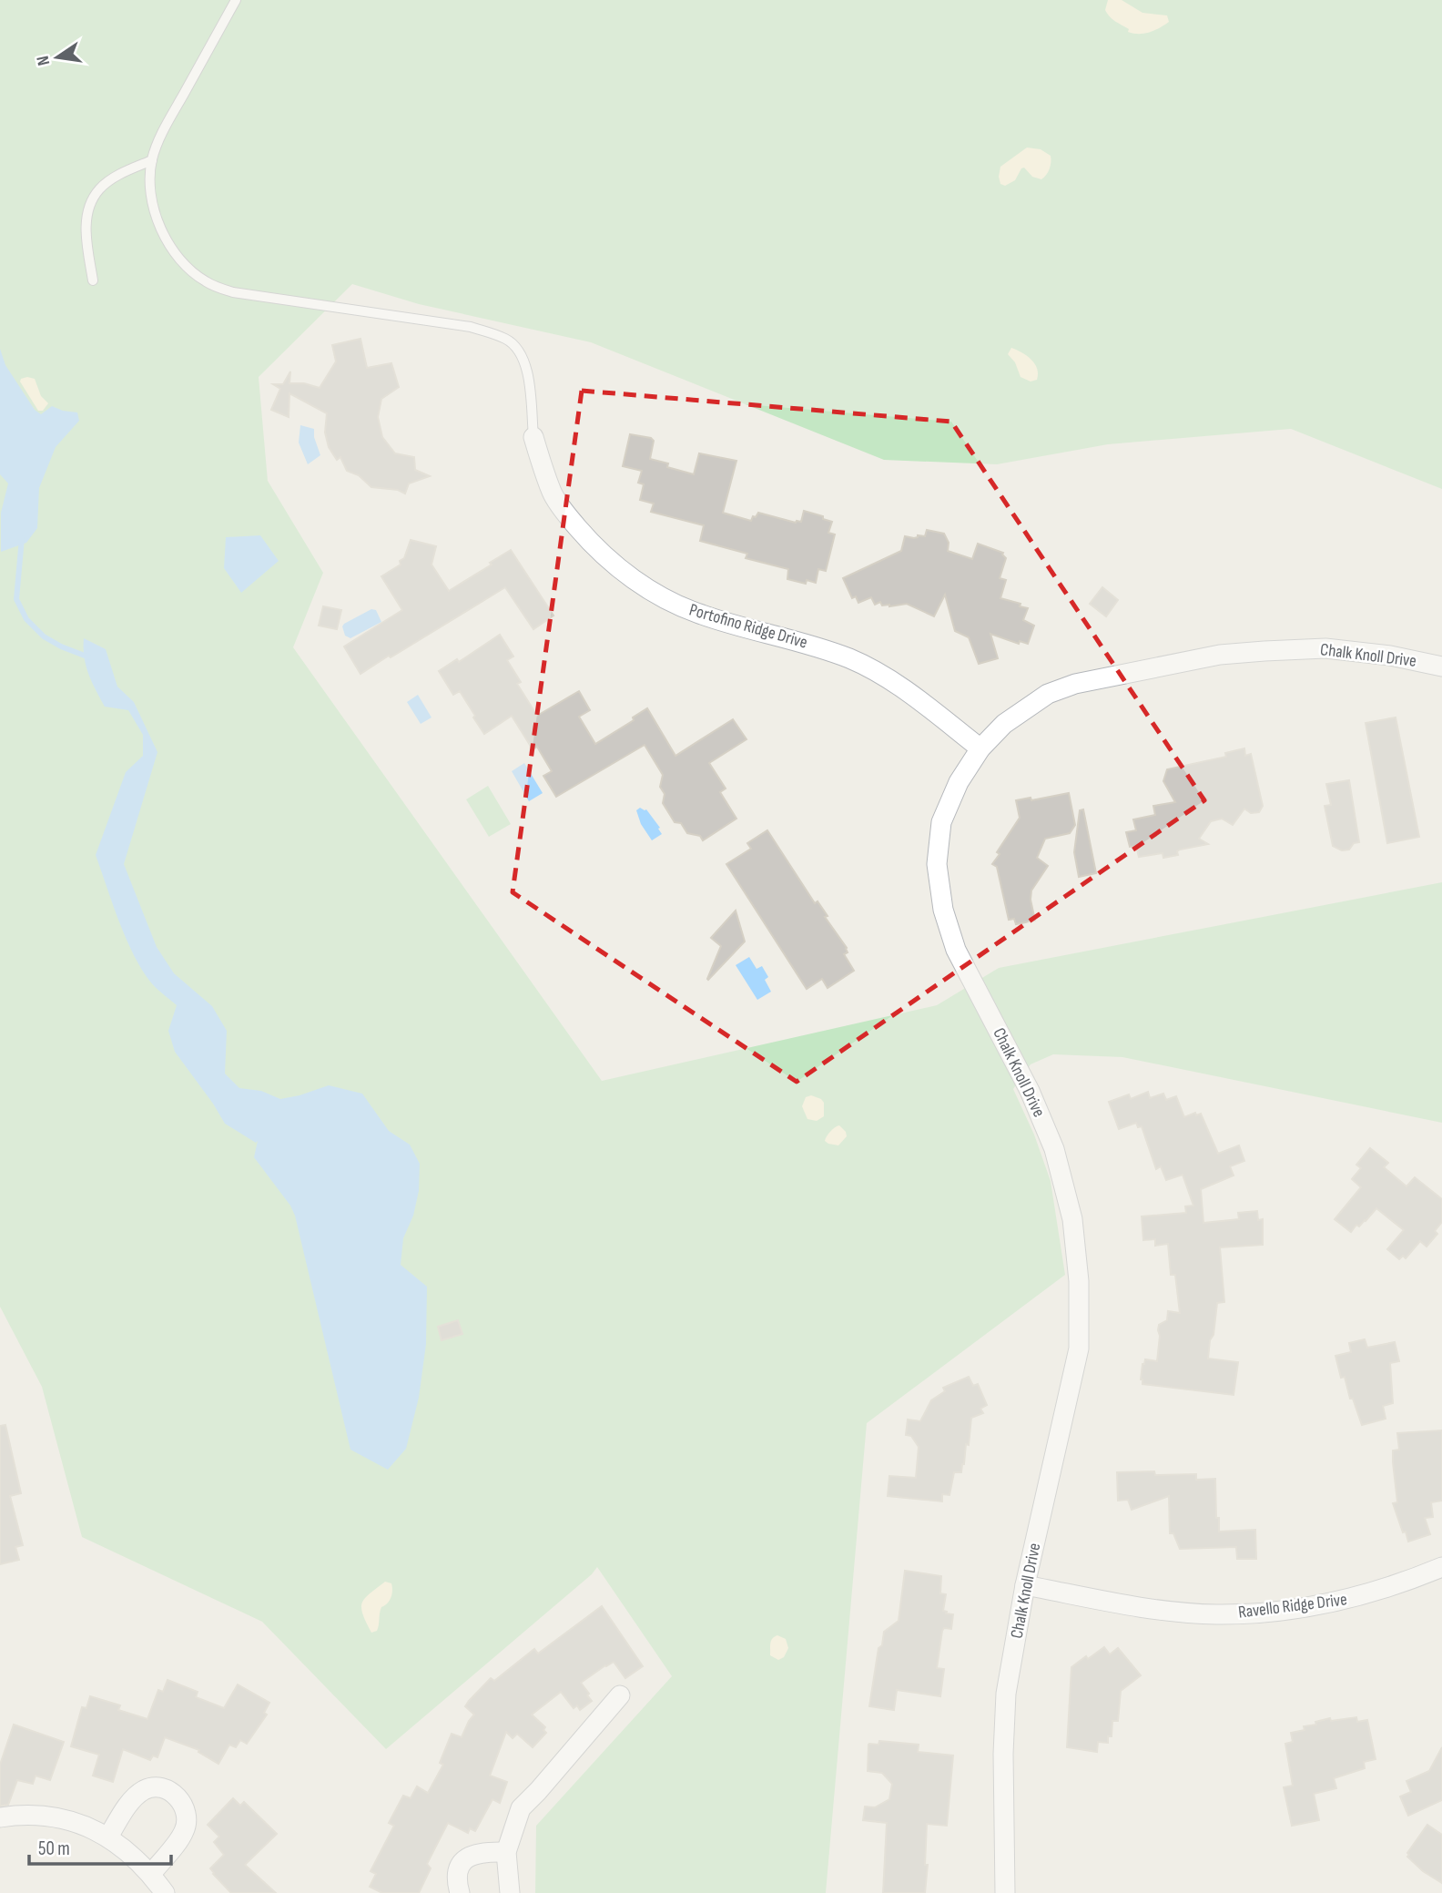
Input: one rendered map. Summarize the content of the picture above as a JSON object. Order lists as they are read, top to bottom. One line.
{"streets":{"street":["Portofino Ridge Drive","Chalk Knoll Drive","Ravello Ridge Drive"]},"crossings":[["Portofino Ridge Drive","Chalk Knoll Drive"],["Chalk Knoll Drive","Ravello Ridge Drive"]],"scale_bar":"50 m","north":"left"}
